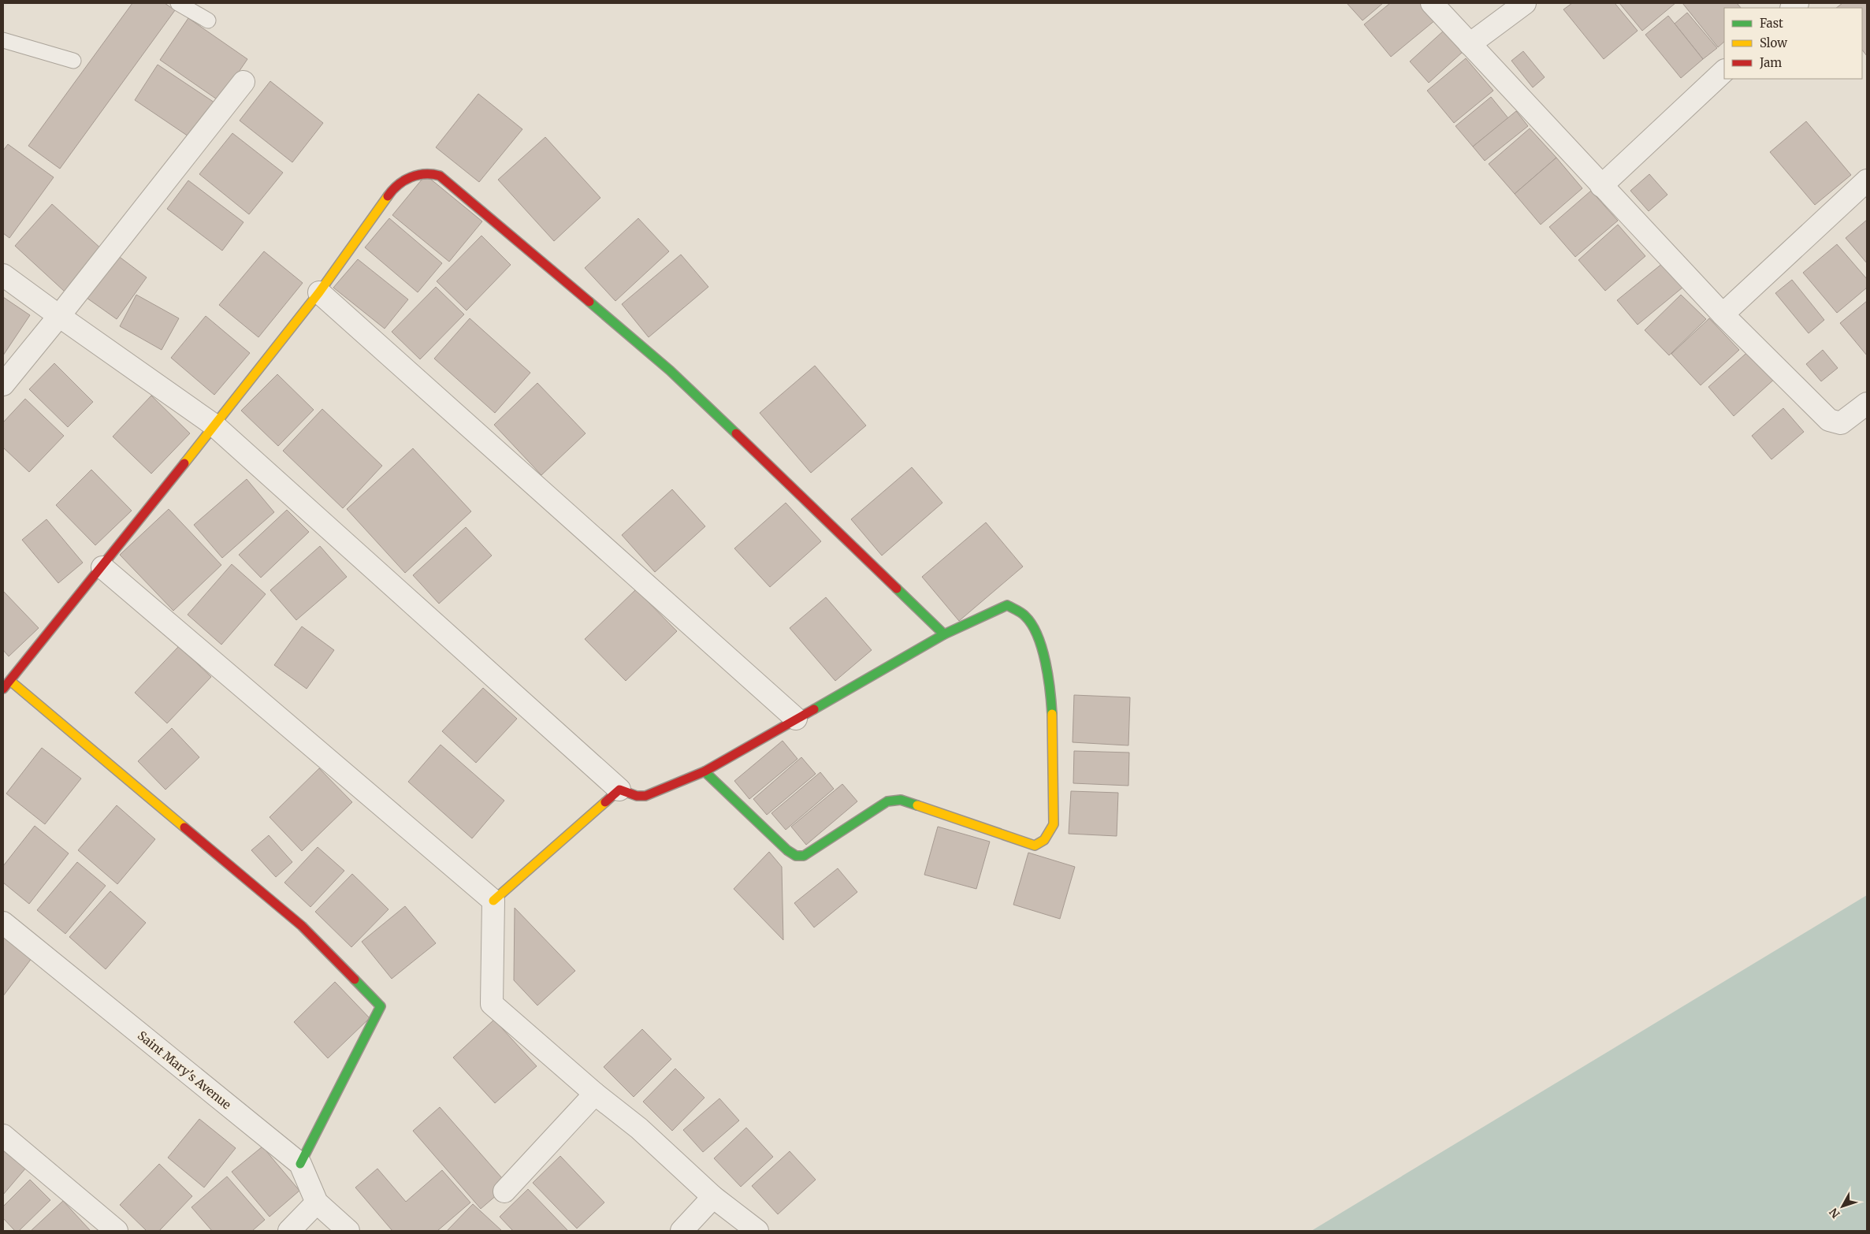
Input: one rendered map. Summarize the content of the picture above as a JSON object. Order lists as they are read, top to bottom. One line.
{"streets":{"street":["Saint Mary's Avenue"]},"legend":["Fast","Slow","Jam"],"north":"bottom left"}
